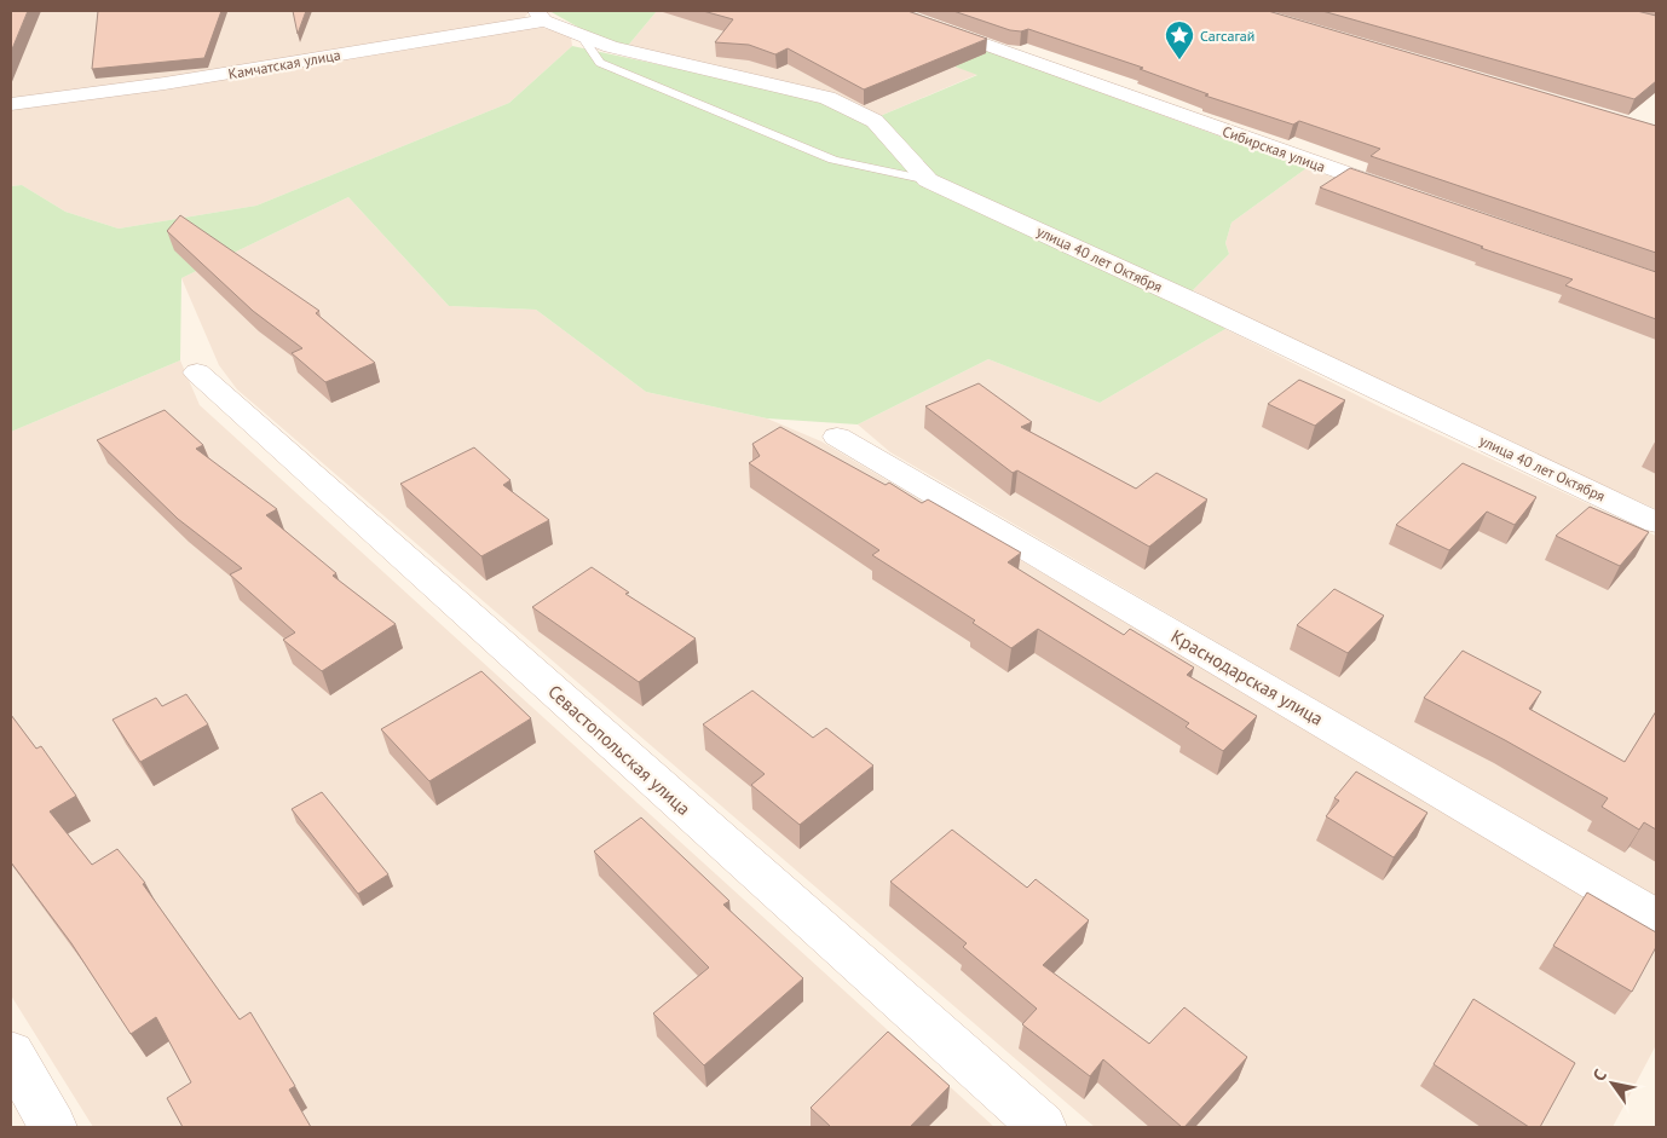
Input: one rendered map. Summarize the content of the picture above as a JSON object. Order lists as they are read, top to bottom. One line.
{"streets":{"street":["Камчатская улица","Сибирская улица","улица 40 лет Октября","Краснодарская улица","Севастопольская улица"]},"crossings":[["Камчатская улица","улица 40 лет Октября"]],"places":{"place":["Сагсагай"]},"north":"top left"}
